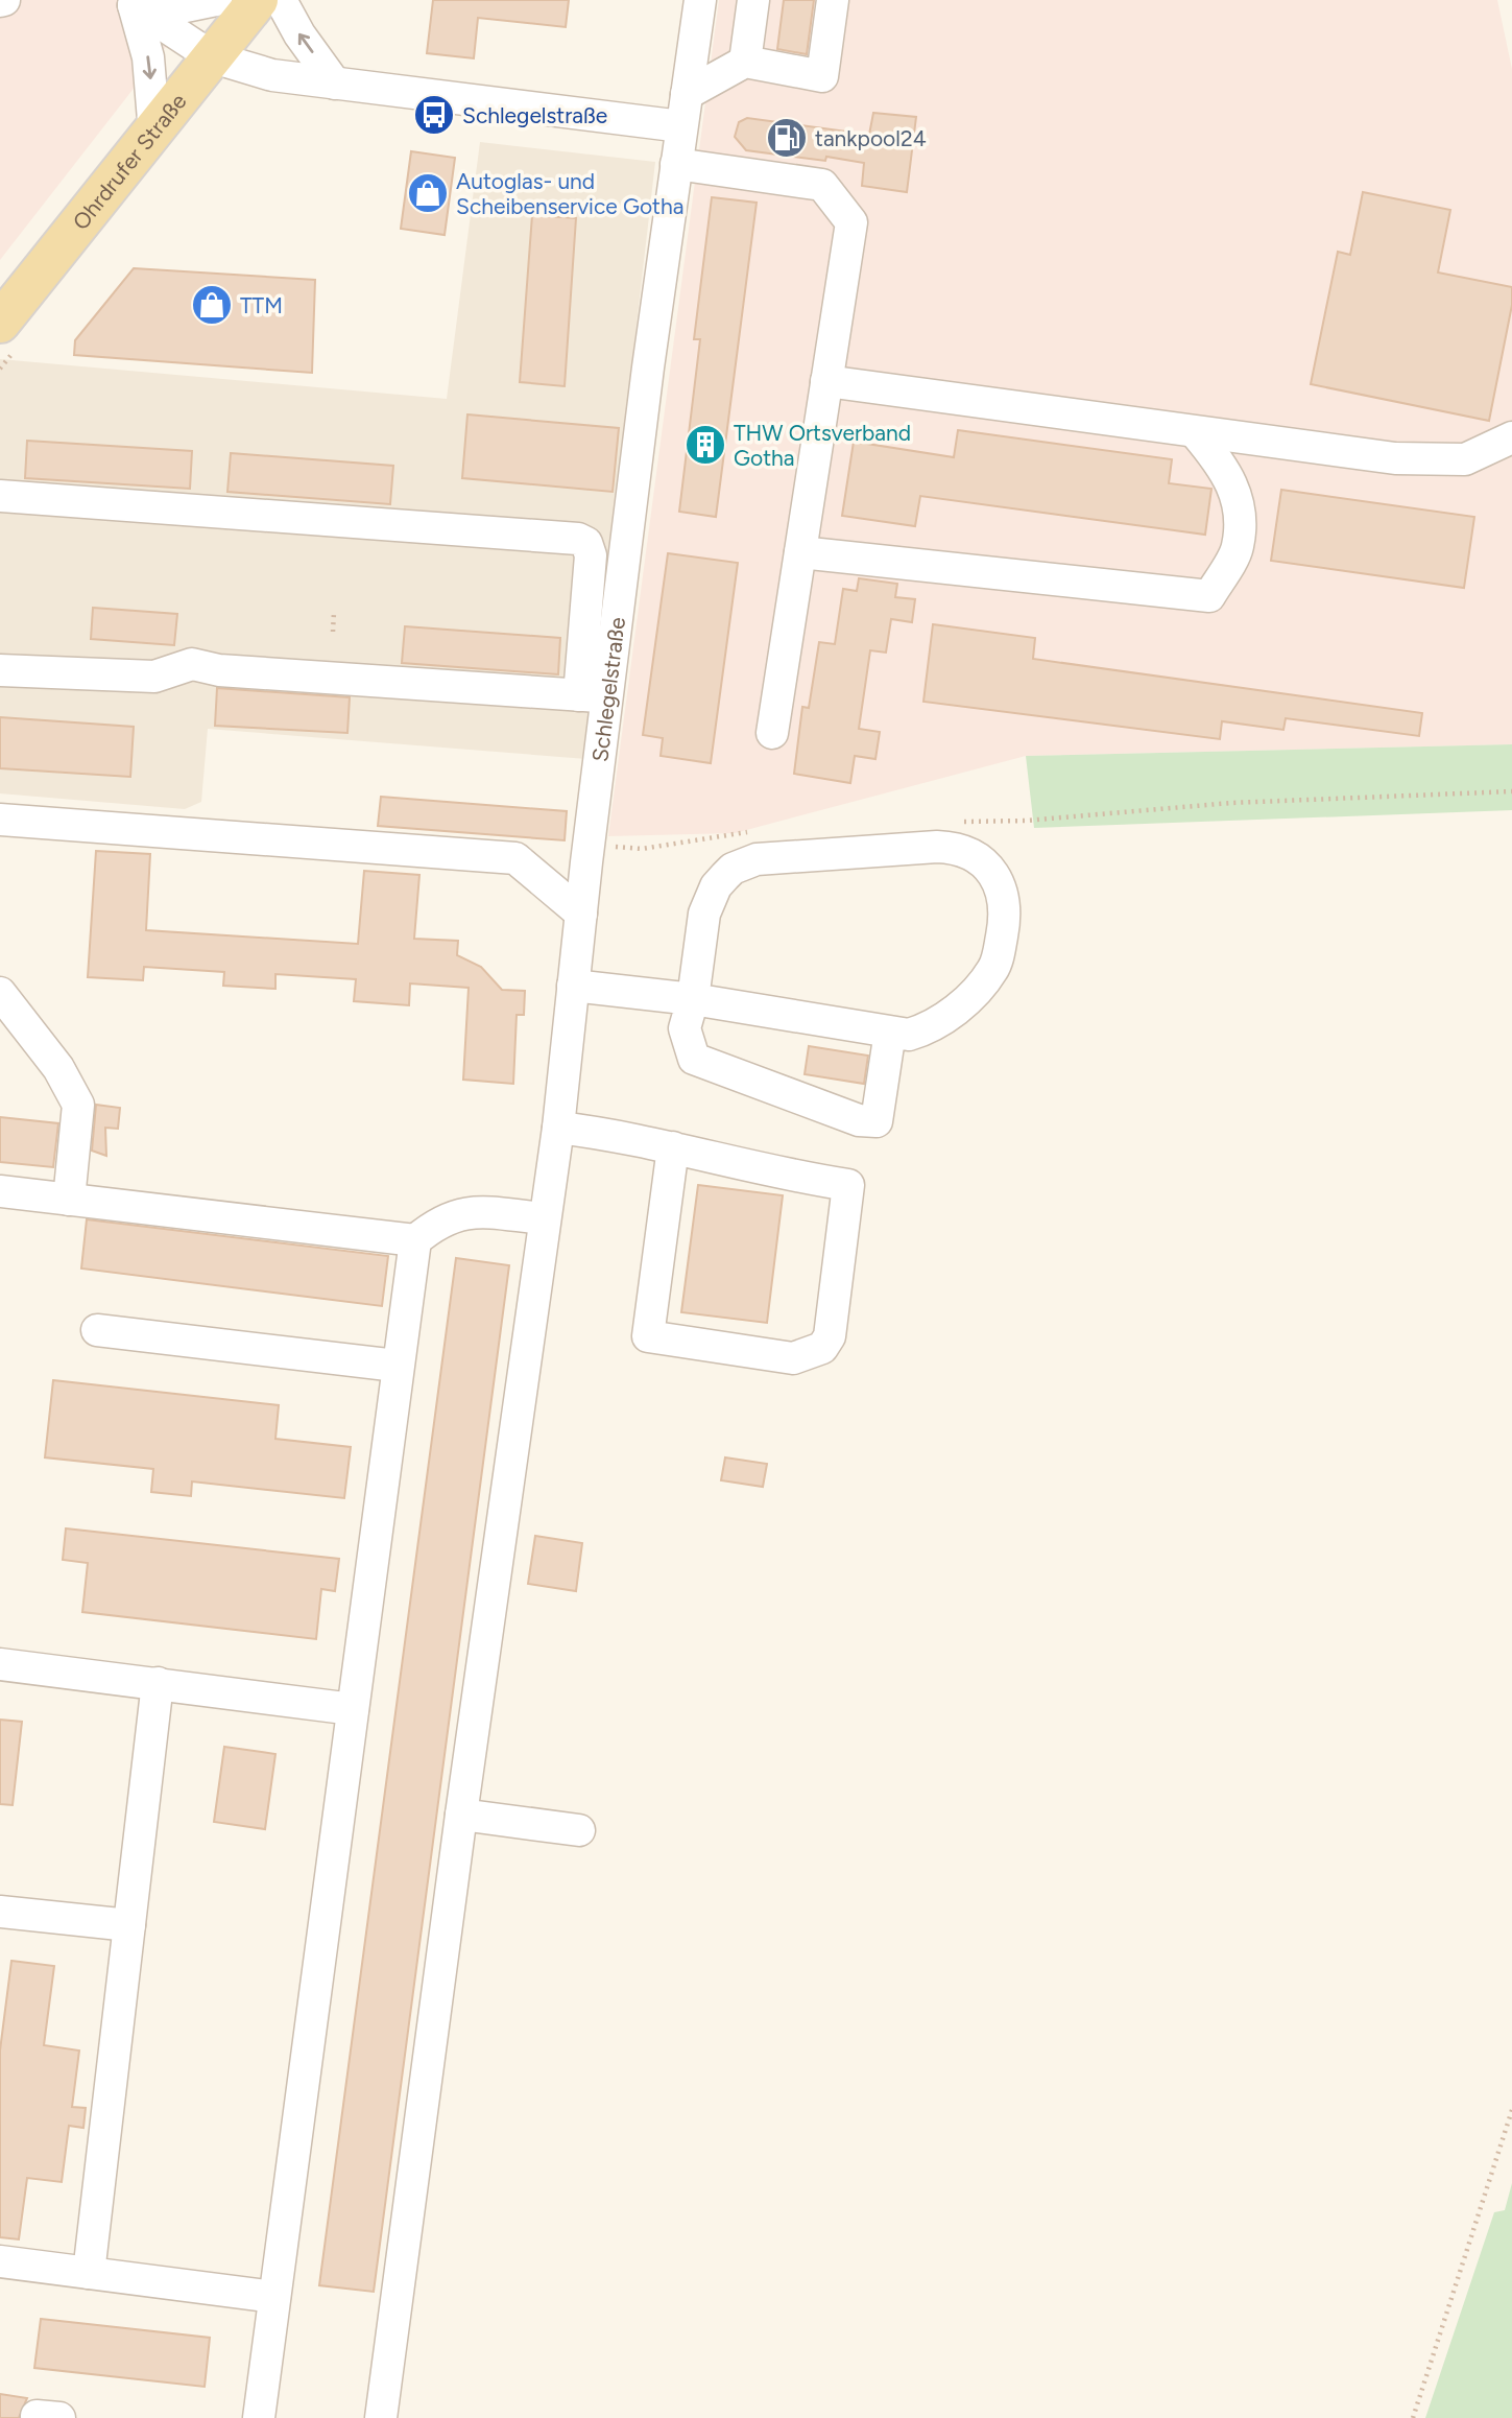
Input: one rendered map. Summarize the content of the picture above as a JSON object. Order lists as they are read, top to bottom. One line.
{"streets":{"main road":["Ohrdrufer Straße"],"street":["Schlegelstraße"]},"places":{"bus stop":["Schlegelstraße"],"fuel station":["tankpool24"],"shop":["Autoglas- und Scheibenservice Gotha","TTM"],"building":["THW Ortsverband Gotha"]}}
